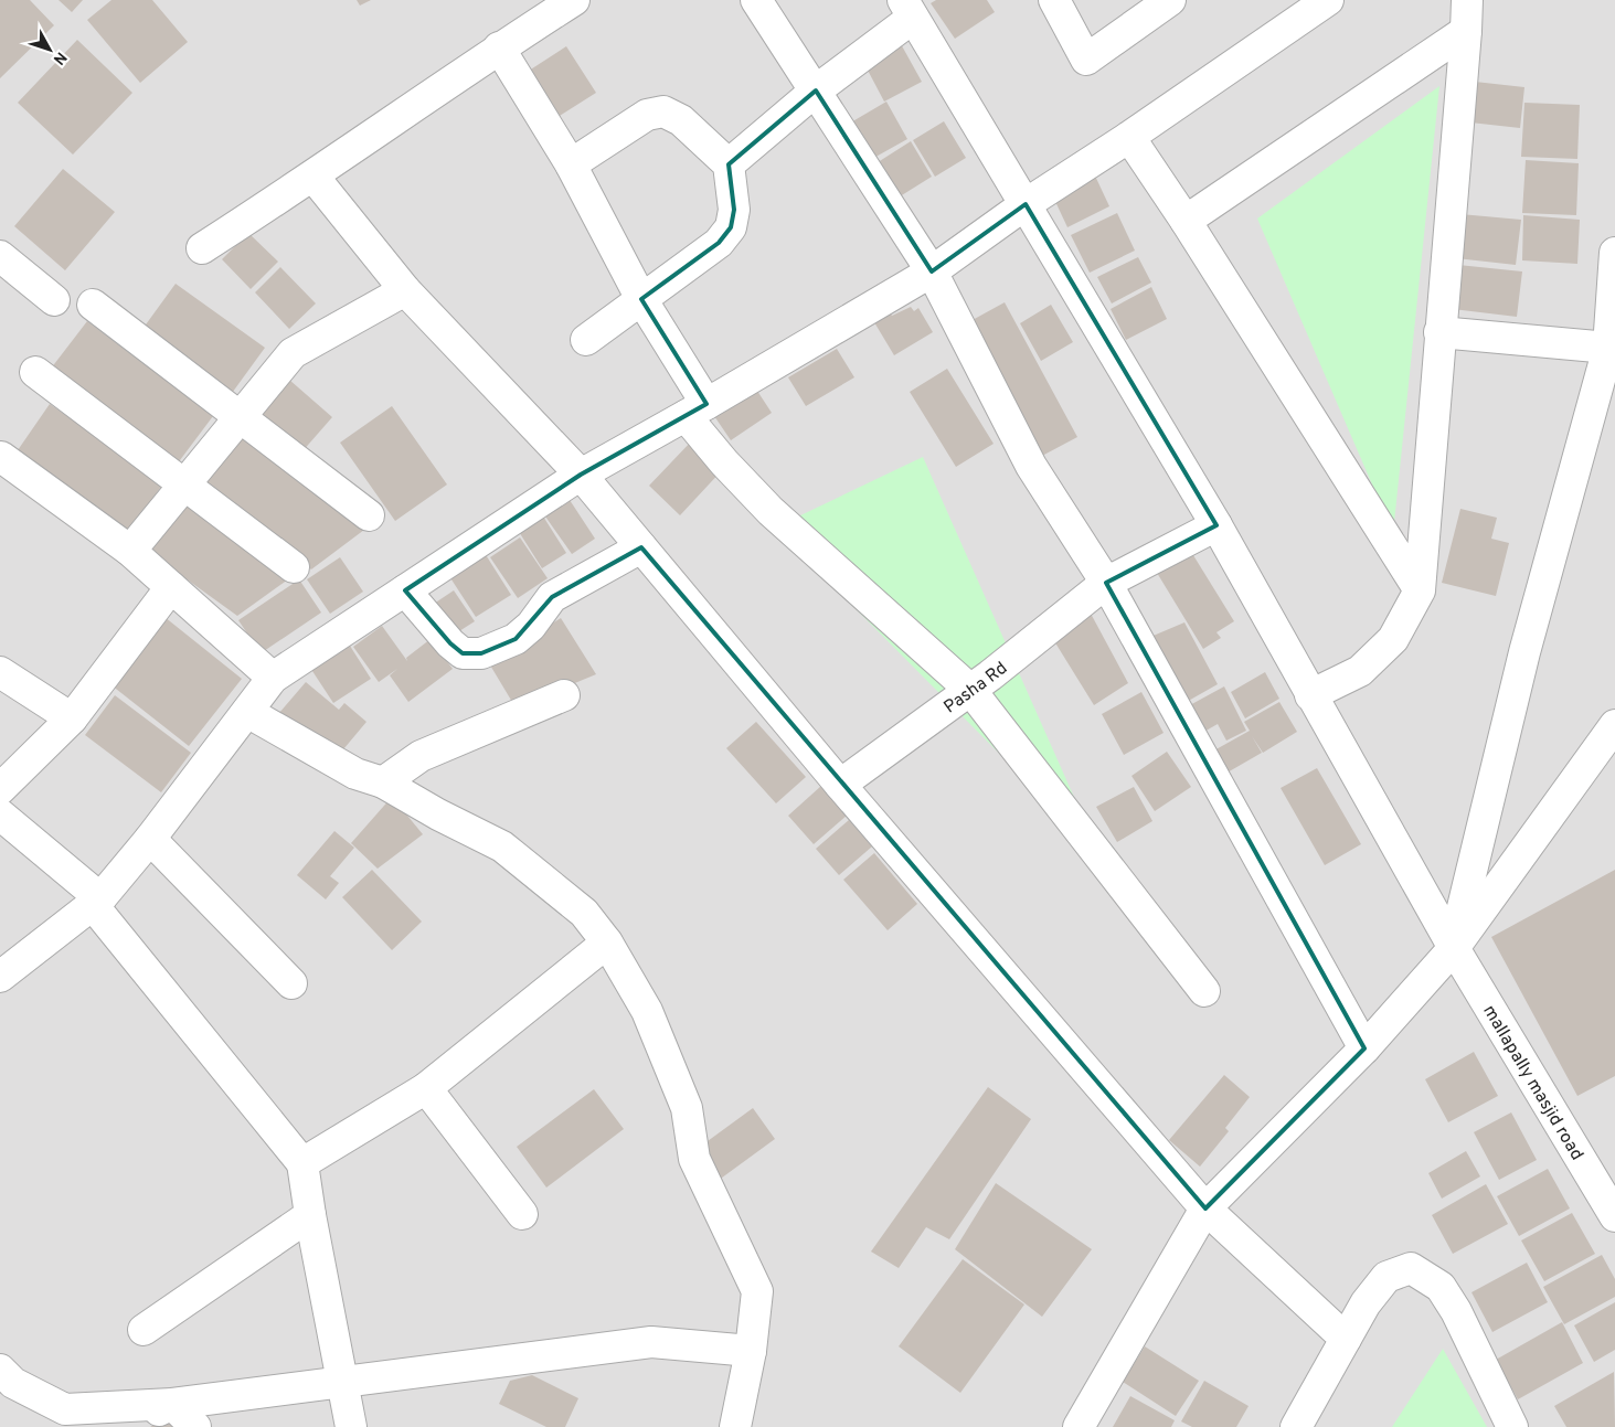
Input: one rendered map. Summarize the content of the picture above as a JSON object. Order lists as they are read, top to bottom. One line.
{"streets":{"street":["Pasha Rd","mallapally masjid road"]},"crossings":[["Pasha Rd","mallapally masjid road"]],"north":"bottom right"}
